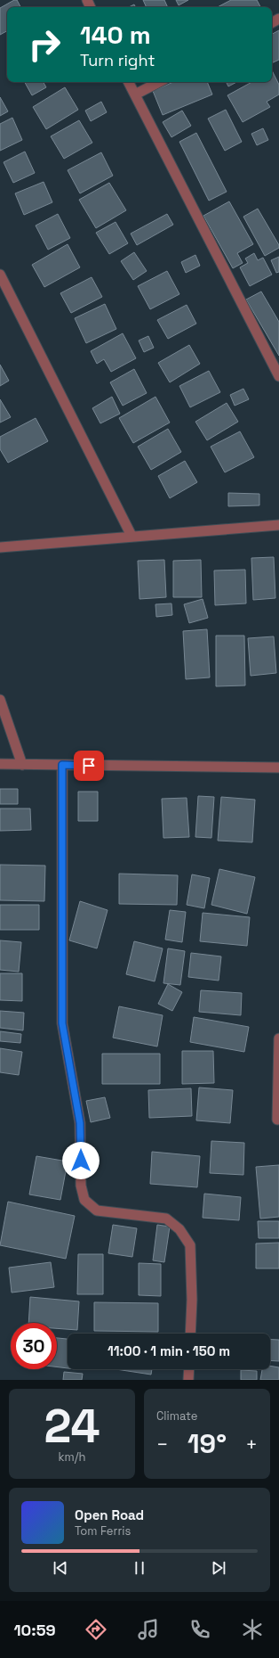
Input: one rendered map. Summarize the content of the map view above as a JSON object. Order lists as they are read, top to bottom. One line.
{"page":{"turn":["140 m","Turn right"],"limit":"30","trip":"11:00 · 1 min · 150 m","tile":[["24","km/h"],"Climate"],"heat":["−","19°","+"],"song":["Open Road","Tom Ferris"],"tabs":"10:59"}}
